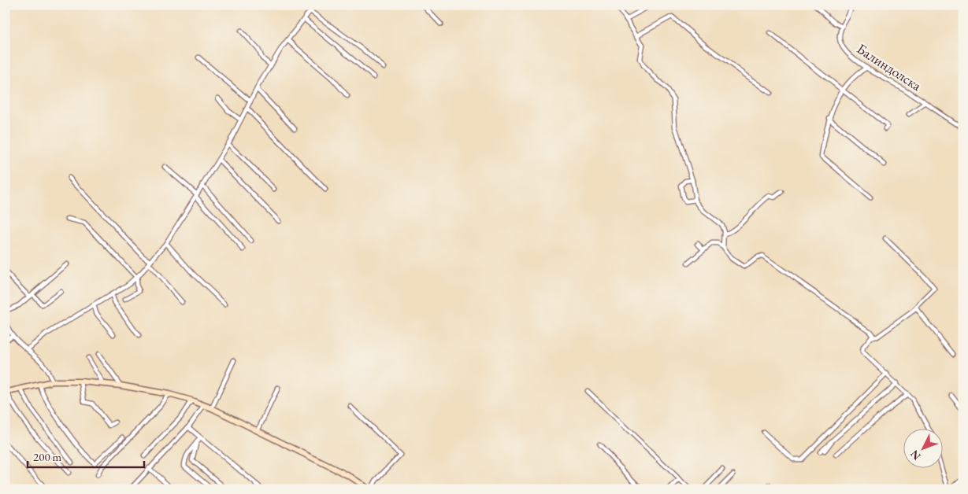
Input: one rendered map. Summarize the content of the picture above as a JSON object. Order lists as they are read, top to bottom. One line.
{"streets":{"street":["Балиндолска"]},"scale_bar":"200 m","north":"bottom left"}
